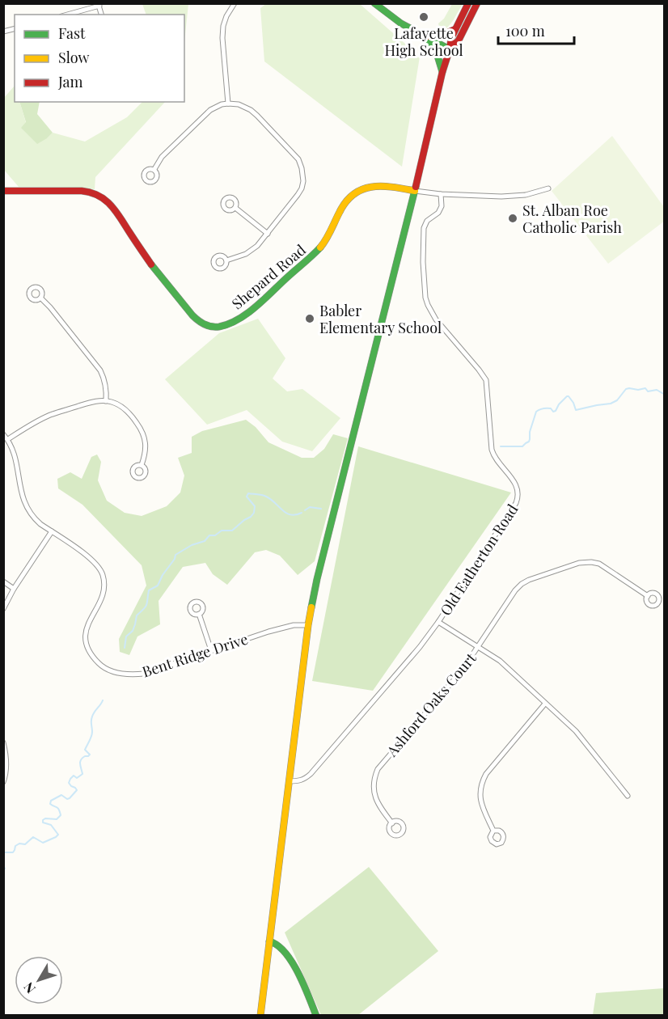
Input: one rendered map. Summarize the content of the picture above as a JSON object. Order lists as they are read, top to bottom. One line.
{"streets":{"main road":["Shepard Road"],"street":["Old Eatherton Road","Bent Ridge Drive","Ashford Oaks Court"]},"crossings":[["Shepard Road","Old Eatherton Road"]],"places":["Lafayette High School","St. Alban Roe Catholic Parish","Babler Elementary School"],"legend":["Fast","Slow","Jam"],"scale_bar":"100 m","north":"bottom left"}
